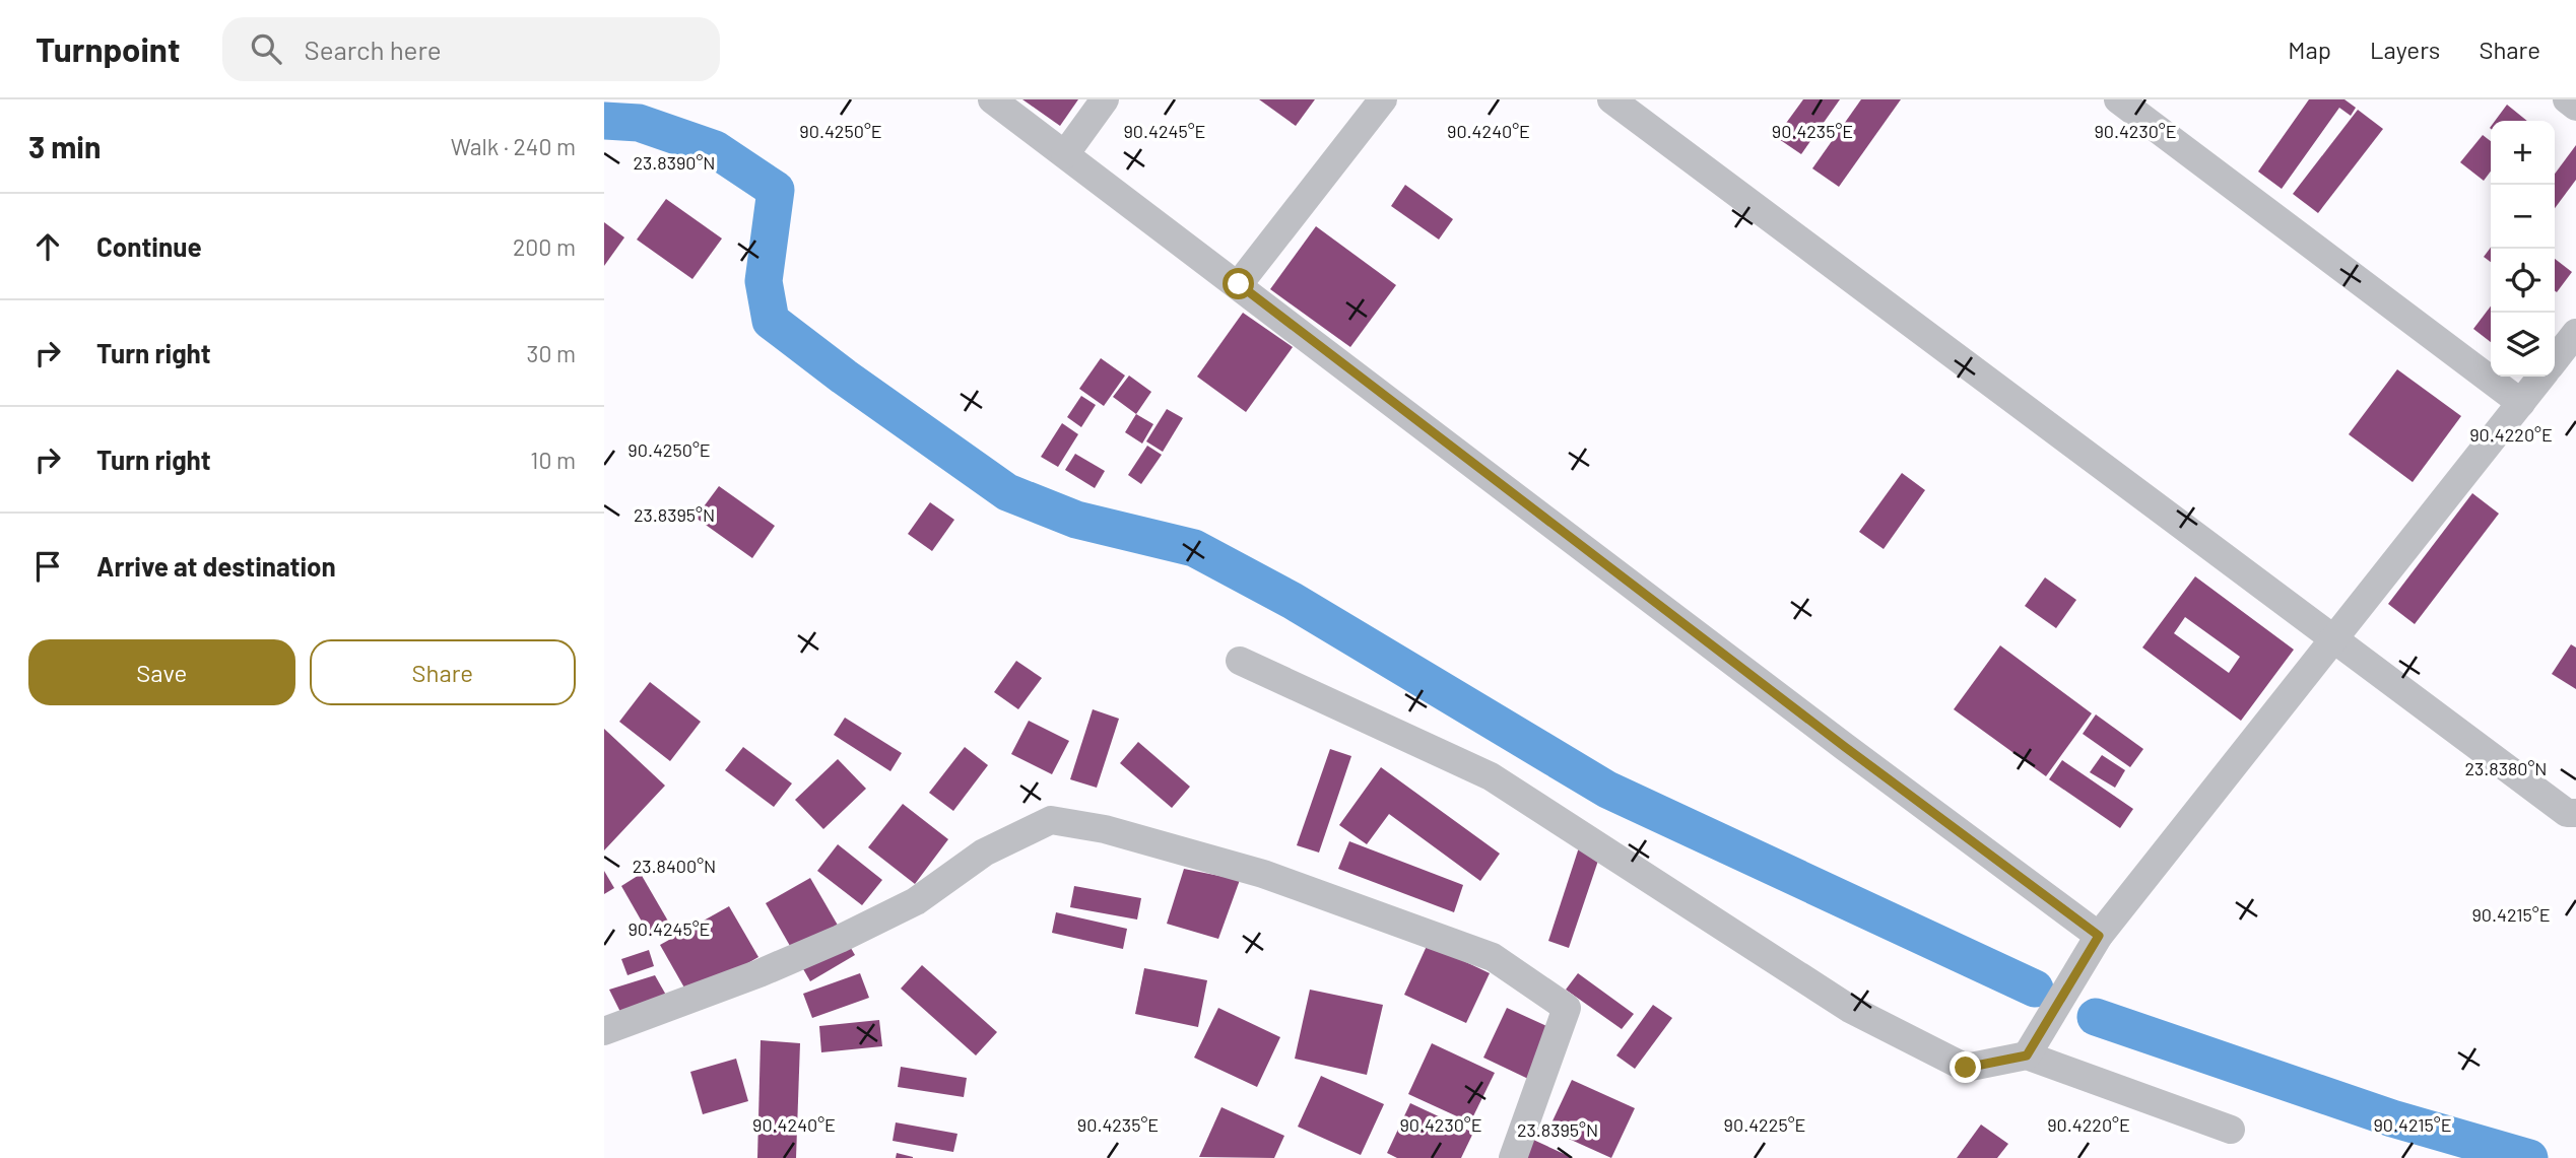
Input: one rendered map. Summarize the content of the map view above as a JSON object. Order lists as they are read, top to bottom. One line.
{"page":{"header":"Turnpoint","search":"Search here","nav":["Map","Layers","Share"],"heading":["3 min","Walk · 240 m"],"map_buttons":["+","−"],"list":[["Continue","200 m"],["Turn right","30 m"],["Turn right","10 m"],"Arrive at destination"],"buttons":["Save","Share"]},"coordinates":["90.4250°E","90.4245°E","90.4240°E","90.4235°E","90.4230°E","23.8390°N","90.4220°E","23.8395°N","23.8380°N","23.8400°N","90.4215°E","90.4225°E"]}
